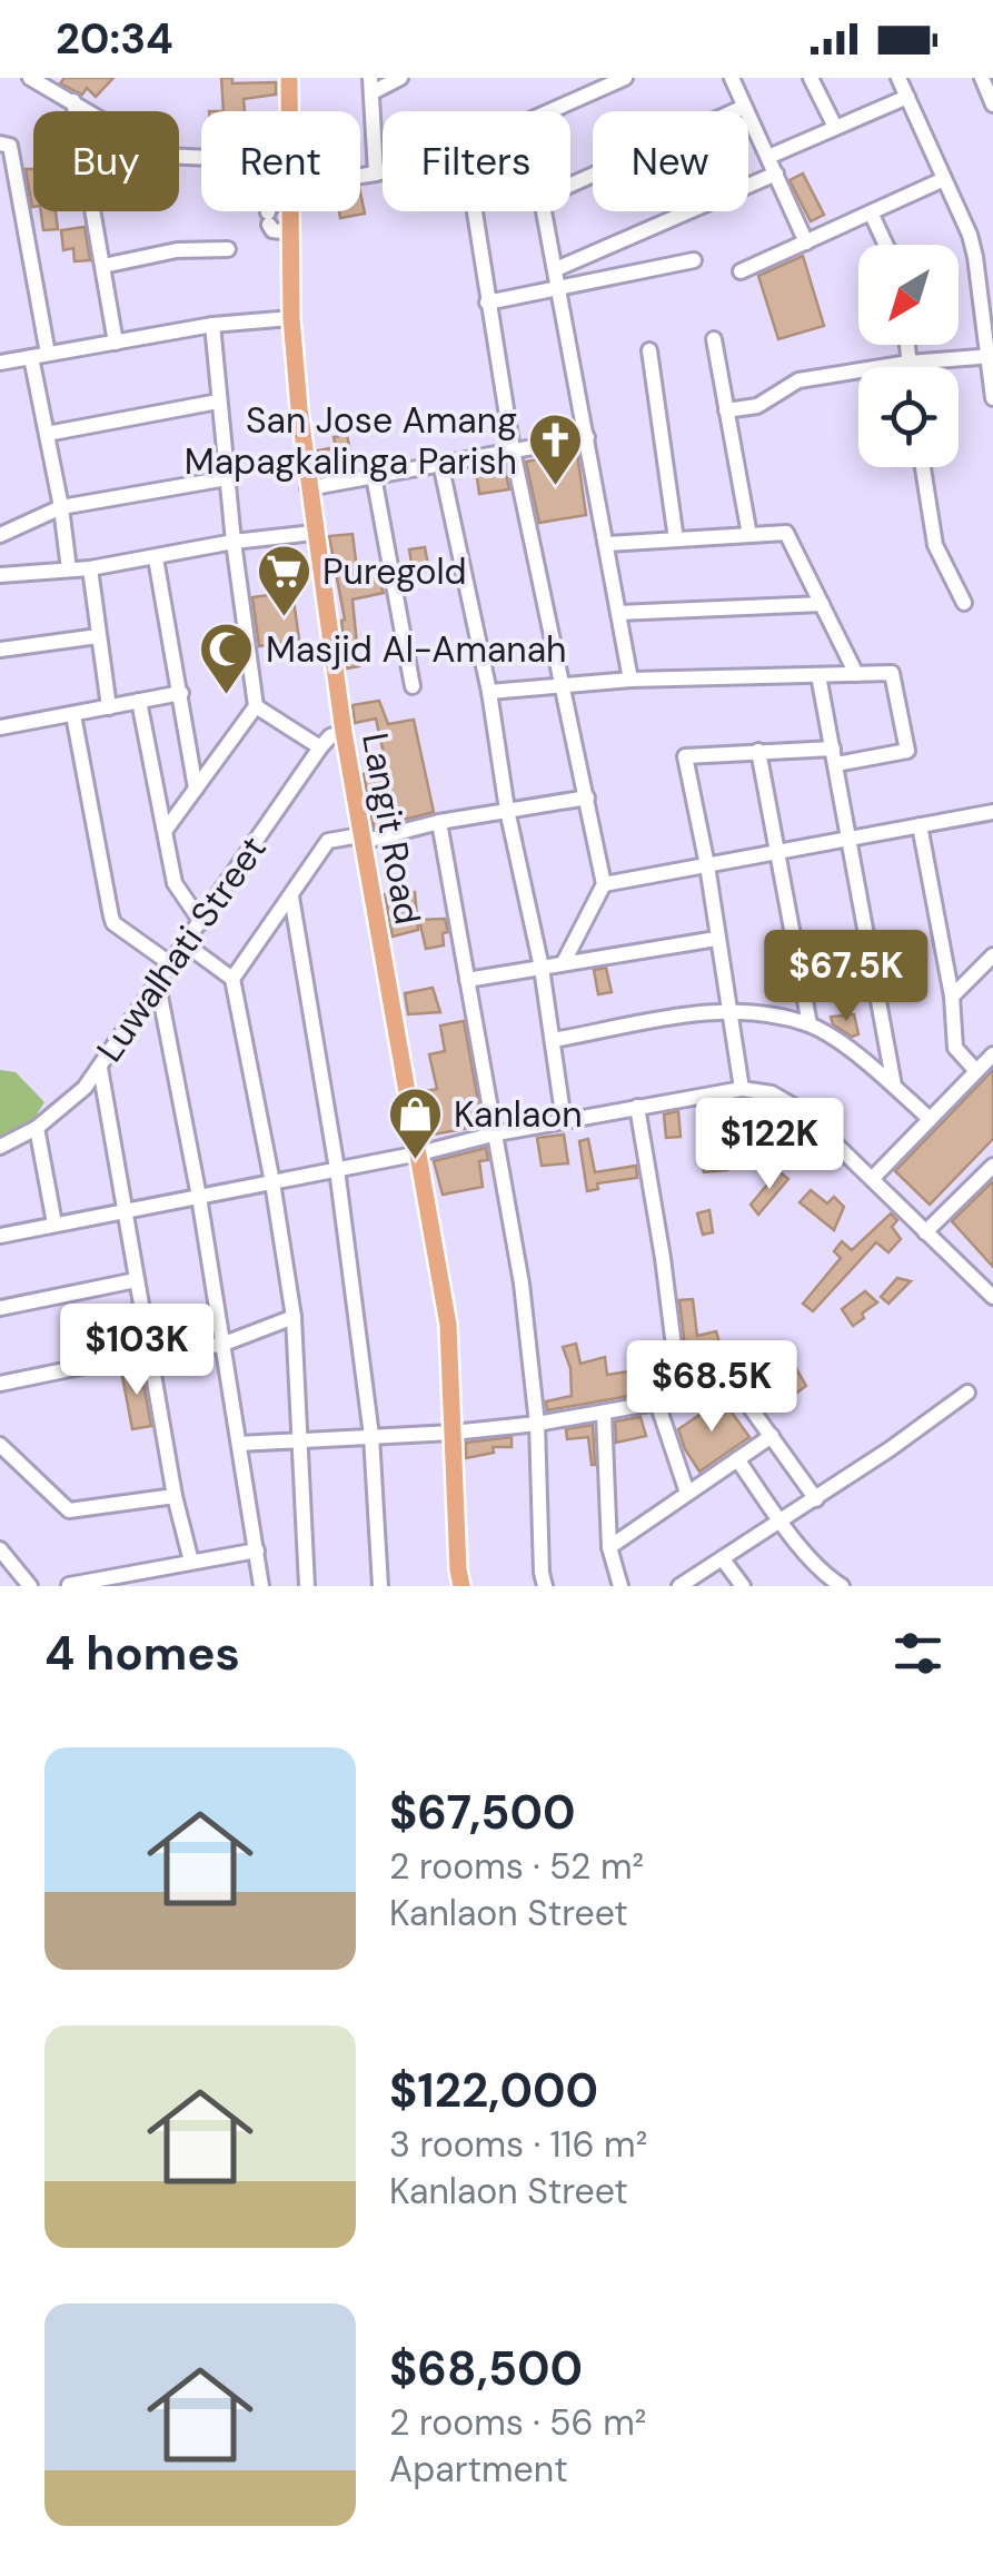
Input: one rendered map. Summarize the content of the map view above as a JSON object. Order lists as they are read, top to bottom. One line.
{"streets":{"main road":["Langit Road"],"street":["Luwalhati Street"]},"crossings":[["Langit Road","Luwalhati Street"]],"places":{"church":["San Jose Amang Mapagkalinga Parish"],"supermarket":["Puregold"],"mosque":["Masjid Al-Amanah"],"shop":["Kanlaon"]},"north":"bottom left","page":{"status":"20:34","chip":["Buy","Rent","Filters","New"],"price":["$67.5K","$122K","$103K","$68.5K"],"heading":"4 homes","list":[{"name":"$67,500","note":"2 rooms · 52 m² · Kanlaon Street"},{"name":"$122,000","note":"3 rooms · 116 m² · Kanlaon Street"},{"name":"$68,500","note":"2 rooms · 56 m² · Apartment"}]}}
